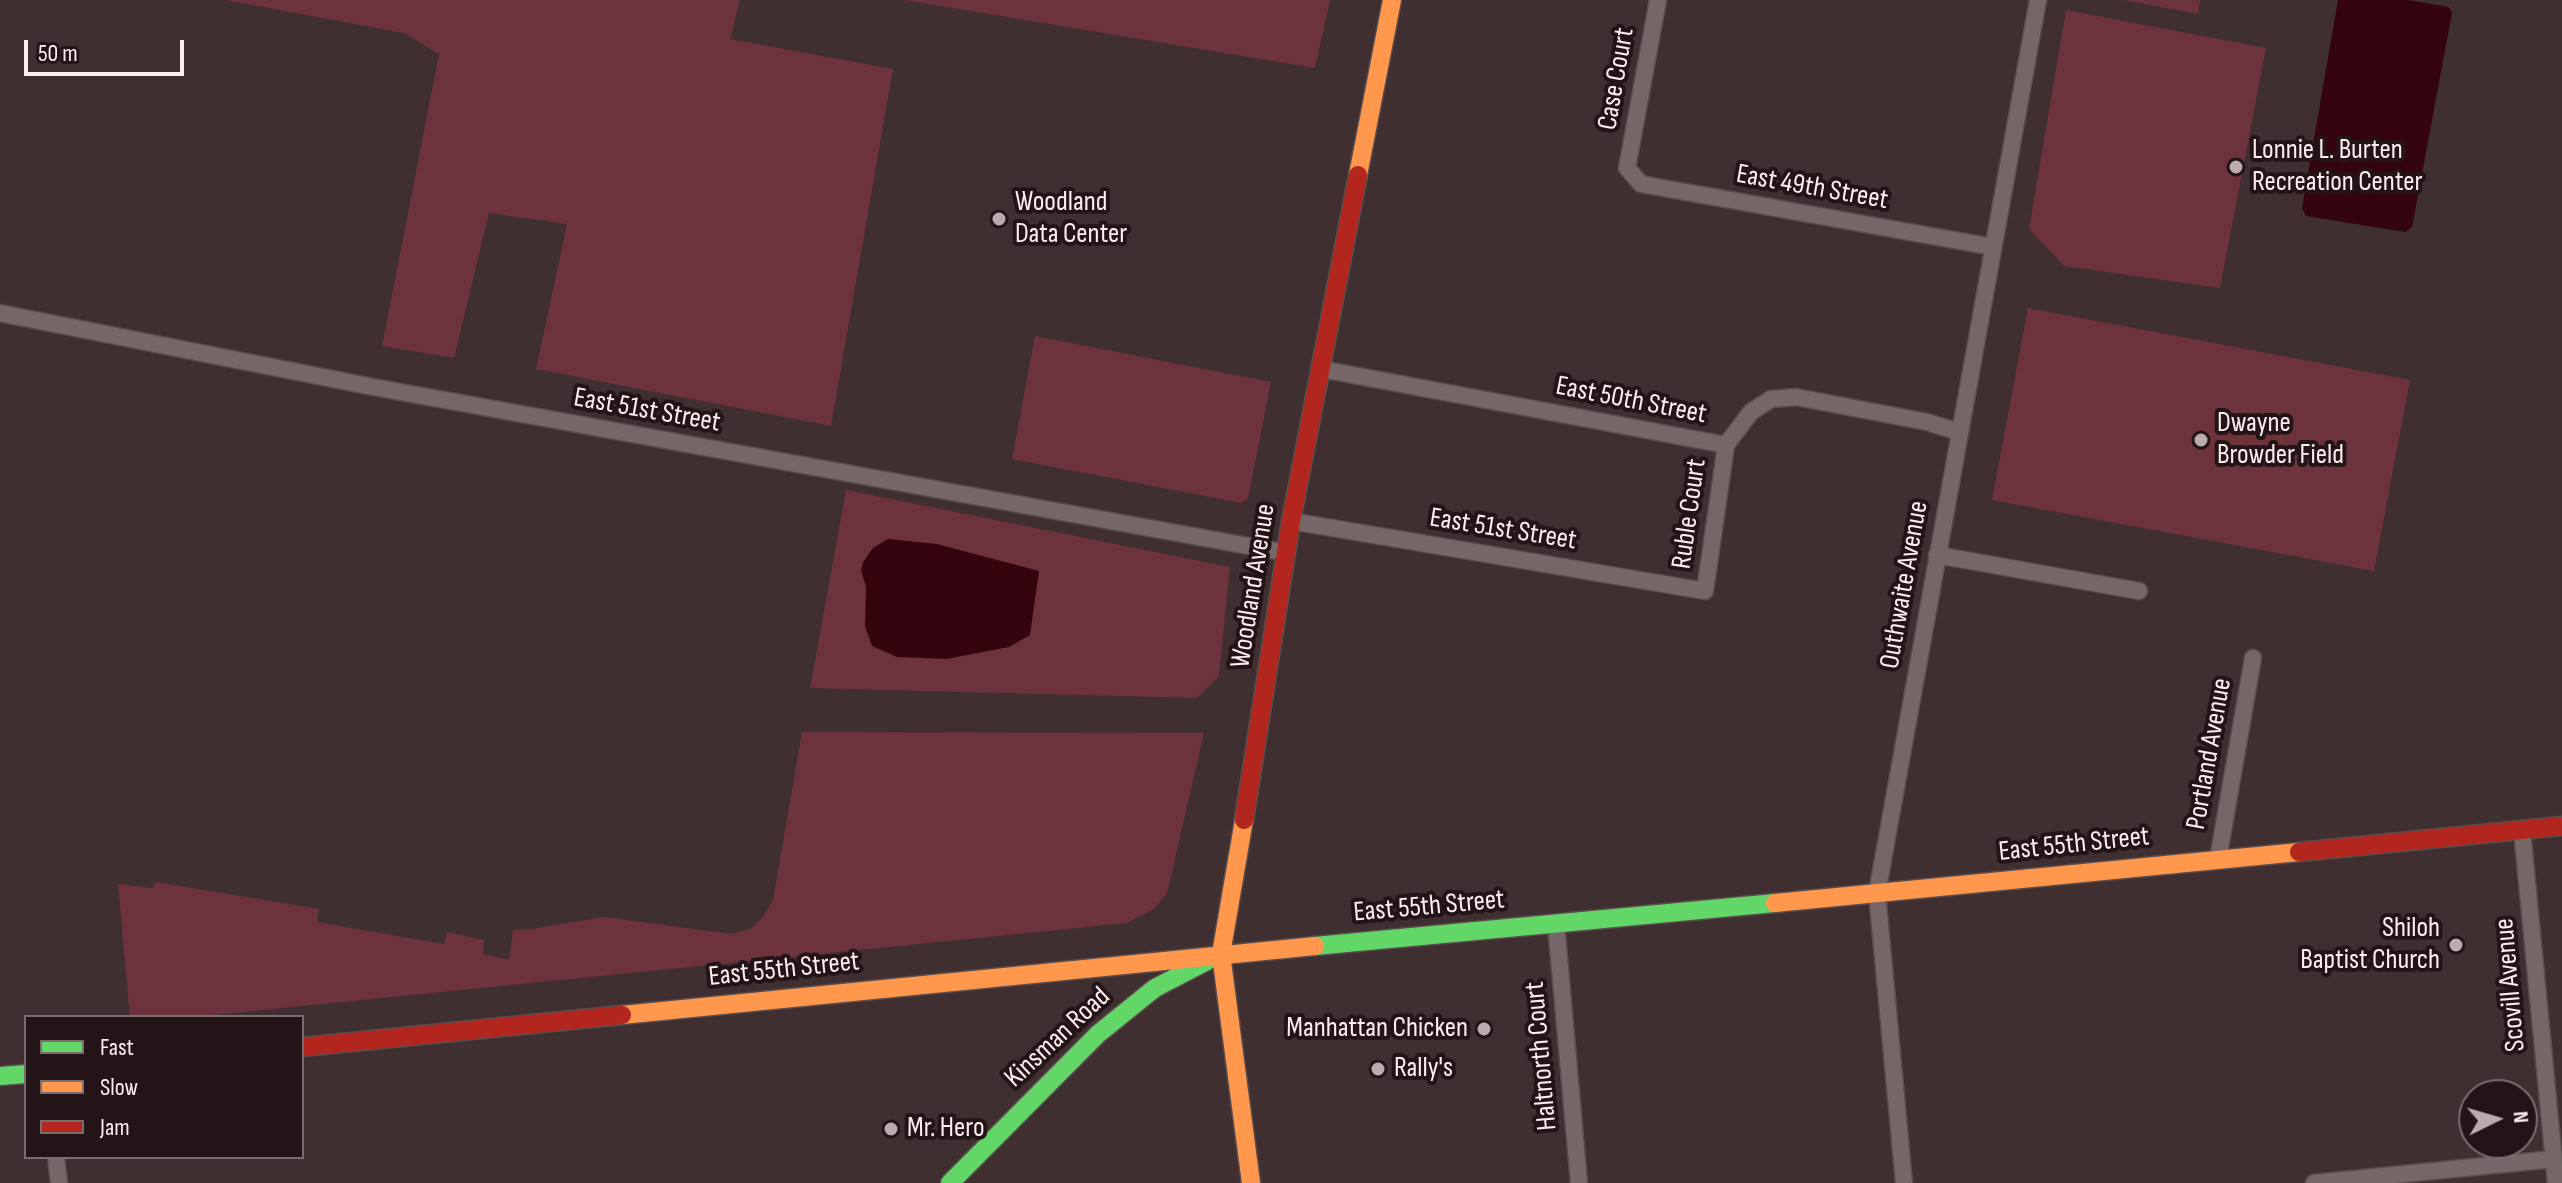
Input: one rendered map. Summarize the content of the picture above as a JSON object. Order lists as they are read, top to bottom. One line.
{"streets":{"main road":["Woodland Avenue","East 55th Street","Kinsman Road"],"street":["Case Court","East 49th Street","East 50th Street","East 51st Street","Ruble Court","Outhwaite Avenue","Portland Avenue","Scovill Avenue","Haltnorth Court"]},"crossings":[["Case Court","East 49th Street"],["East 49th Street","Outhwaite Avenue"],["East 50th Street","Ruble Court"],["East 50th Street","Outhwaite Avenue"],["East 50th Street","Woodland Avenue"],["East 51st Street","Ruble Court"],["East 51st Street","Woodland Avenue"],["Outhwaite Avenue","East 55th Street"],["Woodland Avenue","East 55th Street"],["Woodland Avenue","Kinsman Road"],["Portland Avenue","East 55th Street"],["East 55th Street","Scovill Avenue"],["East 55th Street","Kinsman Road"],["East 55th Street","Haltnorth Court"]],"places":["Lonnie L. Burten Recreation Center","Woodland Data Center","Dwayne Browder Field","Shiloh Baptist Church","Manhattan Chicken","Rally's","Mr. Hero"],"legend":["Fast","Slow","Jam"],"scale_bar":"50 m","north":"right"}
